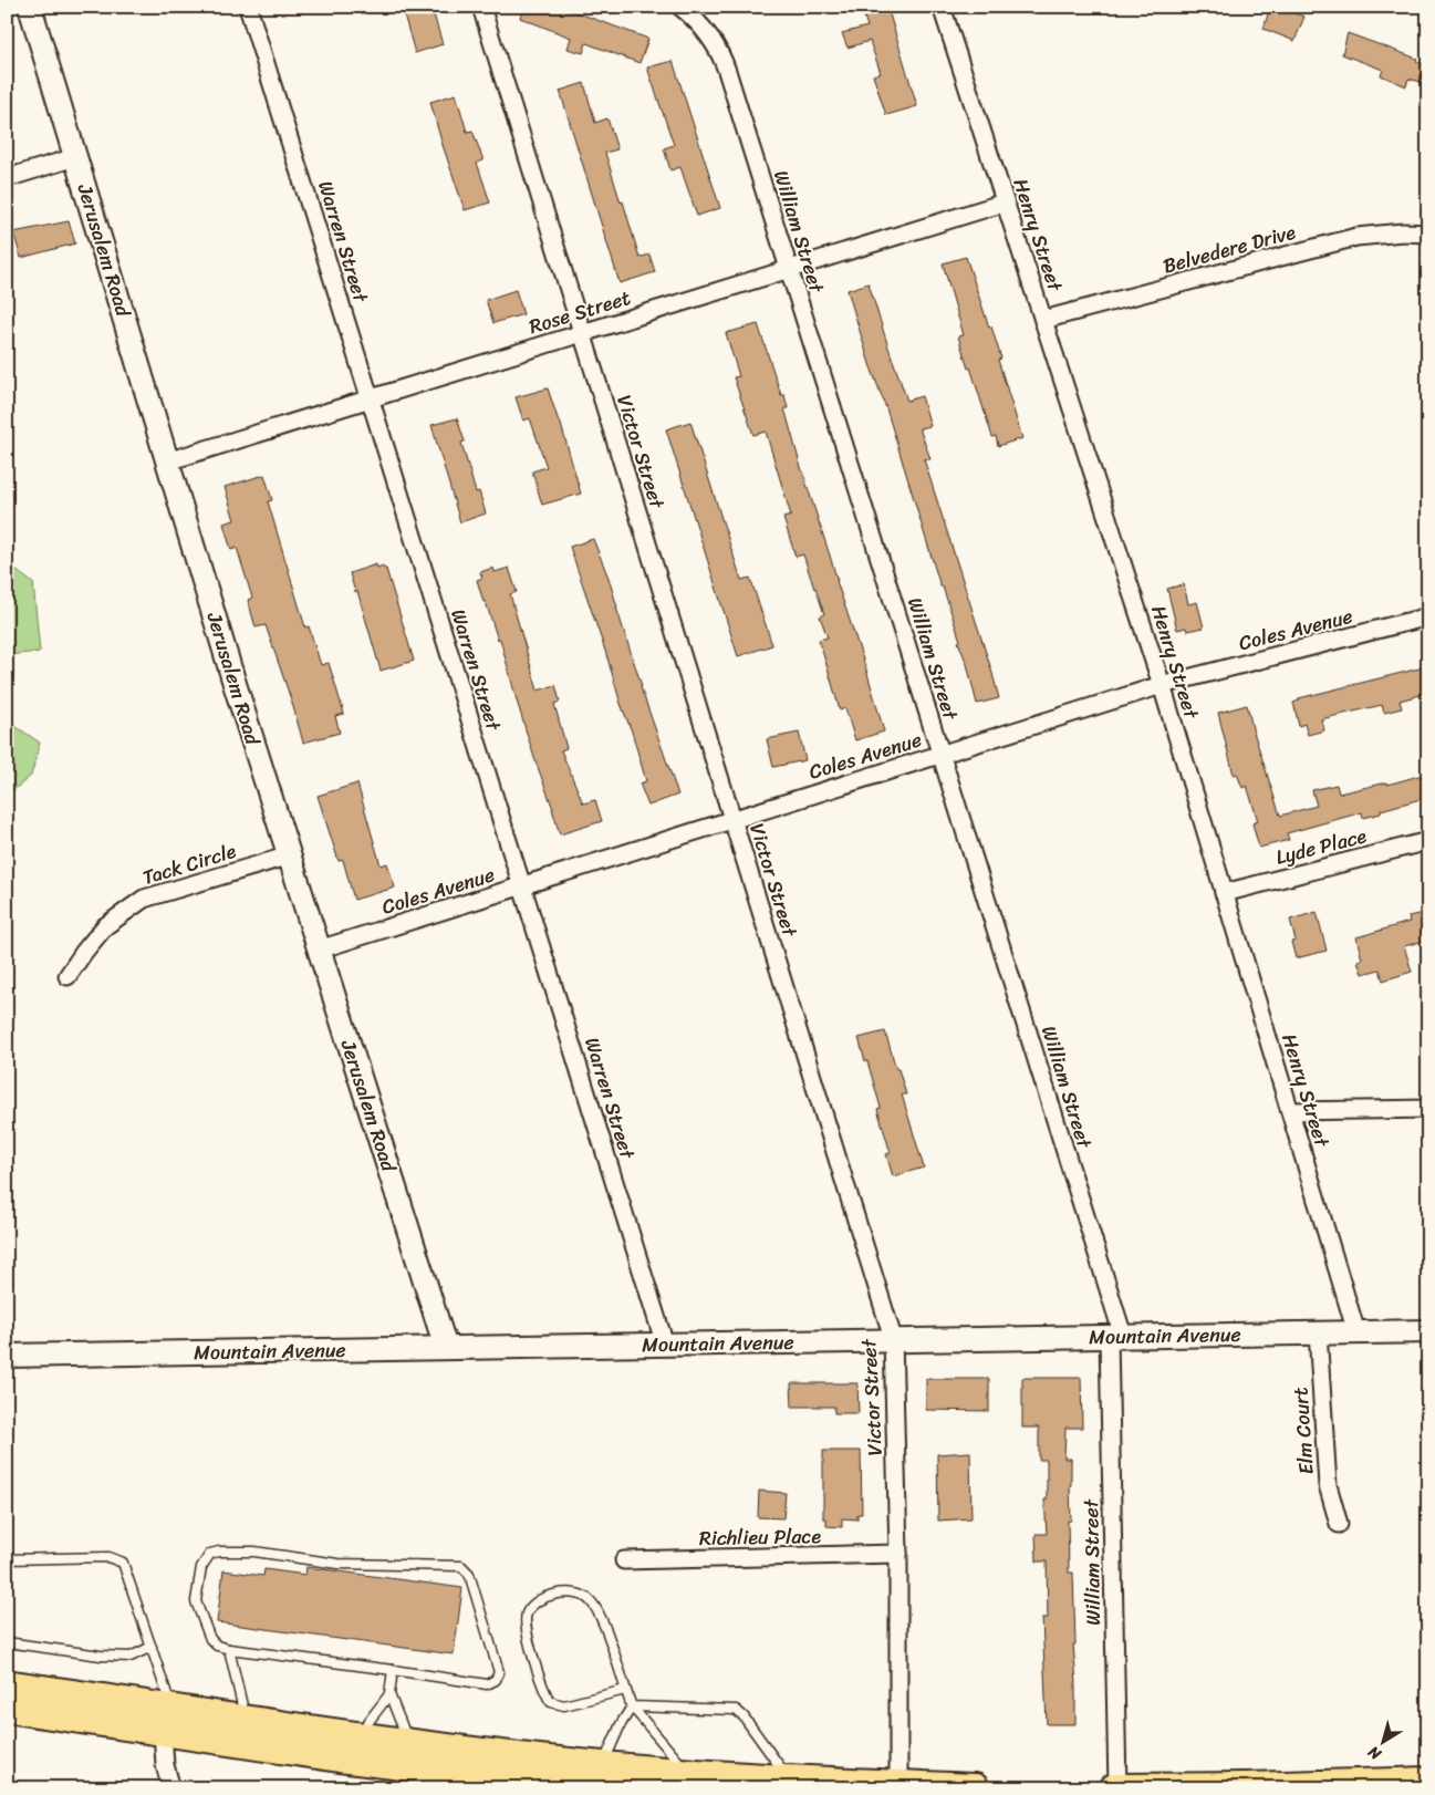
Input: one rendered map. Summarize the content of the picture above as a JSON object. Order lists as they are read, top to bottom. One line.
{"streets":{"street":["William Street","Henry Street","Warren Street","Belvedere Drive","Jerusalem Road","Rose Street","Victor Street","Coles Avenue","Lyde Place","Tack Circle","Mountain Avenue","Elm Court","Richlieu Place"]},"crossings":[["William Street","Rose Street"],["William Street","Coles Avenue"],["William Street","Mountain Avenue"],["Henry Street","Belvedere Drive"],["Henry Street","Rose Street"],["Henry Street","Coles Avenue"],["Henry Street","Lyde Place"],["Henry Street","Mountain Avenue"],["Warren Street","Rose Street"],["Warren Street","Coles Avenue"],["Warren Street","Mountain Avenue"],["Jerusalem Road","Rose Street"],["Jerusalem Road","Coles Avenue"],["Jerusalem Road","Tack Circle"],["Jerusalem Road","Mountain Avenue"],["Rose Street","Victor Street"],["Victor Street","Coles Avenue"],["Victor Street","Mountain Avenue"],["Victor Street","Richlieu Place"],["Mountain Avenue","Elm Court"]],"north":"bottom left"}
